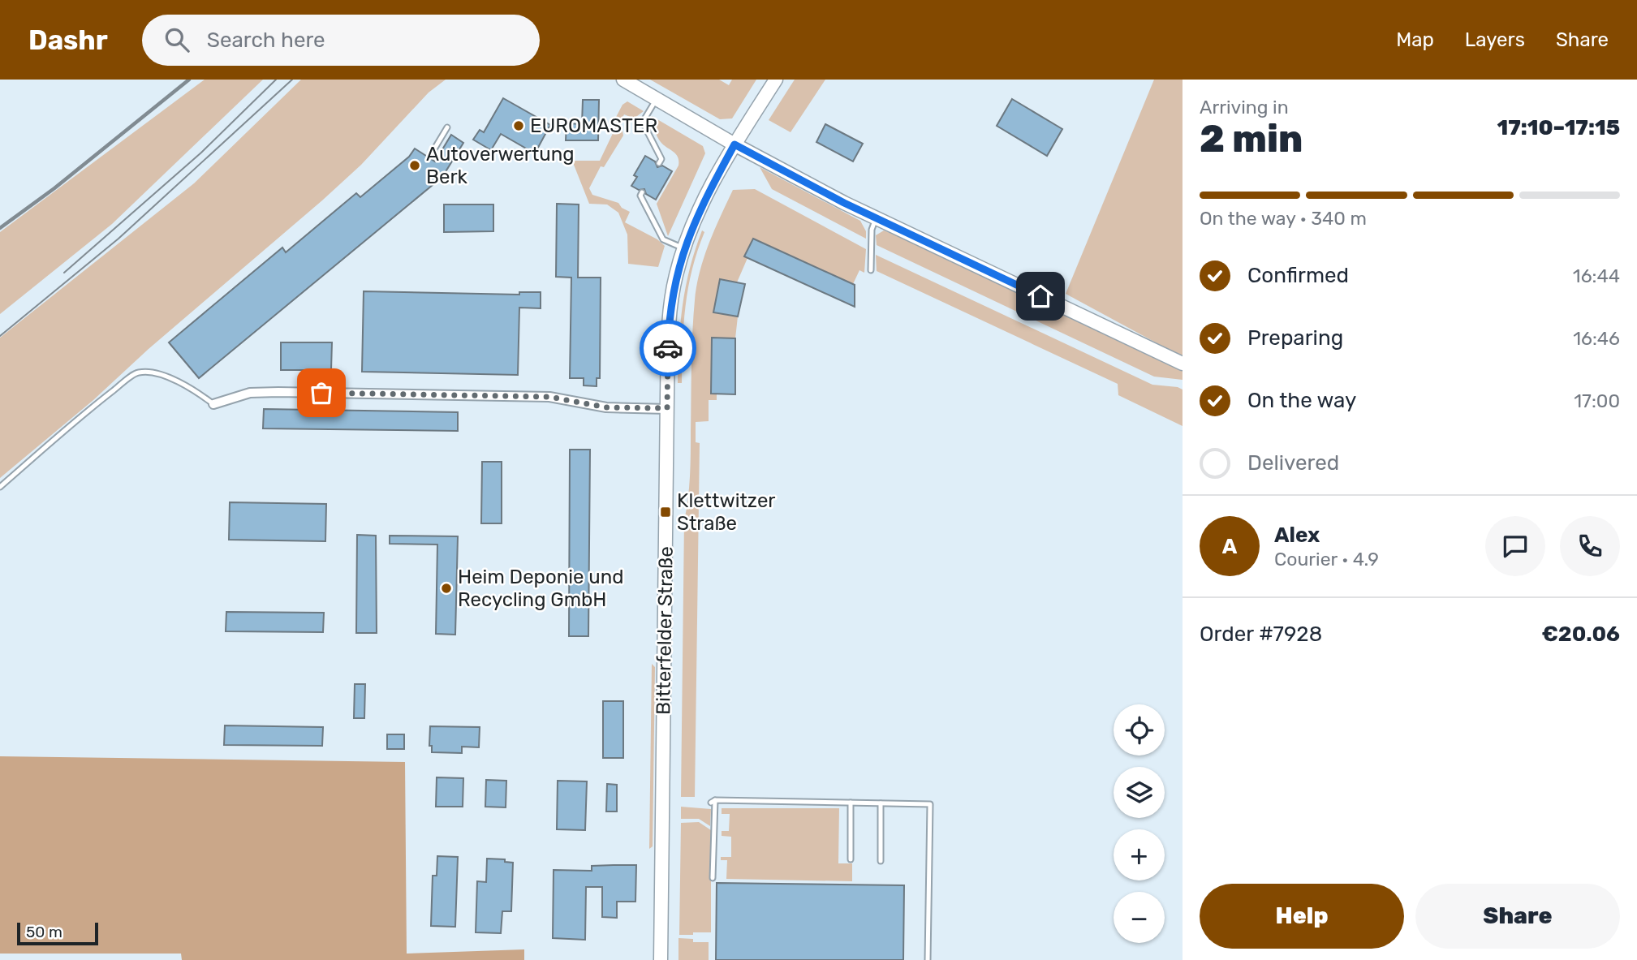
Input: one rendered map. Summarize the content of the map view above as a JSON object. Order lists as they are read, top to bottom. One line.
{"streets":{"main road":["Bitterfelder Straße"]},"places":{"other":["EUROMASTER","Autoverwertung Berk","Heim Deponie und Recycling GmbH"],"transit":["Klettwitzer Straße"]},"scale_bar":"50 m","page":{"header":"Dashr","search":"Search here","nav":["Map","Layers","Share"],"heading":["2 min","Arriving in","17:10–17:15"],"panel":["Alex","Courier · 4.9","Order #7928","€20.06"],"bar":"On the way · 340 m","list":[["Confirmed","16:44"],["Preparing","16:46"],["On the way","17:00"],"Delivered"],"round":"A","map_buttons":["+","−"],"buttons":["Help","Share"],"scale":"50 m"}}
